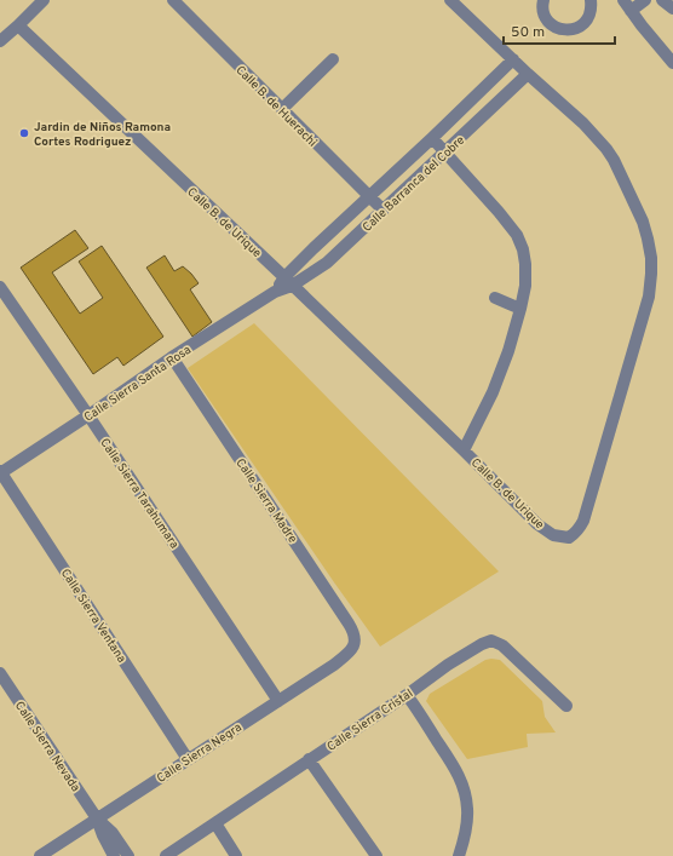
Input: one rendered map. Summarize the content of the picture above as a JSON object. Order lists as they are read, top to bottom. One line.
{"streets":{"street":["Calle B. de Huerachi","Calle Barranca del Cobre","Calle B. de Urique","Calle Sierra Santa Rosa","Calle Sierra Tarahumara","Calle Sierra Madre","Calle Sierra Ventana","Calle Sierra Cristal","Calle Sierra Nevada","Calle Sierra Negra"]},"crossings":[["Calle B. de Huerachi","Calle Barranca del Cobre"],["Calle Barranca del Cobre","Calle B. de Urique"],["Calle Barranca del Cobre","Calle Sierra Santa Rosa"],["Calle B. de Urique","Calle Sierra Santa Rosa"],["Calle Sierra Santa Rosa","Calle Sierra Tarahumara"],["Calle Sierra Santa Rosa","Calle Sierra Madre"],["Calle Sierra Santa Rosa","Calle Sierra Ventana"],["Calle Sierra Tarahumara","Calle Sierra Negra"],["Calle Sierra Madre","Calle Sierra Negra"],["Calle Sierra Ventana","Calle Sierra Negra"],["Calle Sierra Nevada","Calle Sierra Negra"]],"places":["Jardin de Niños Ramona Cortes Rodriguez"],"scale_bar":"50 m"}
